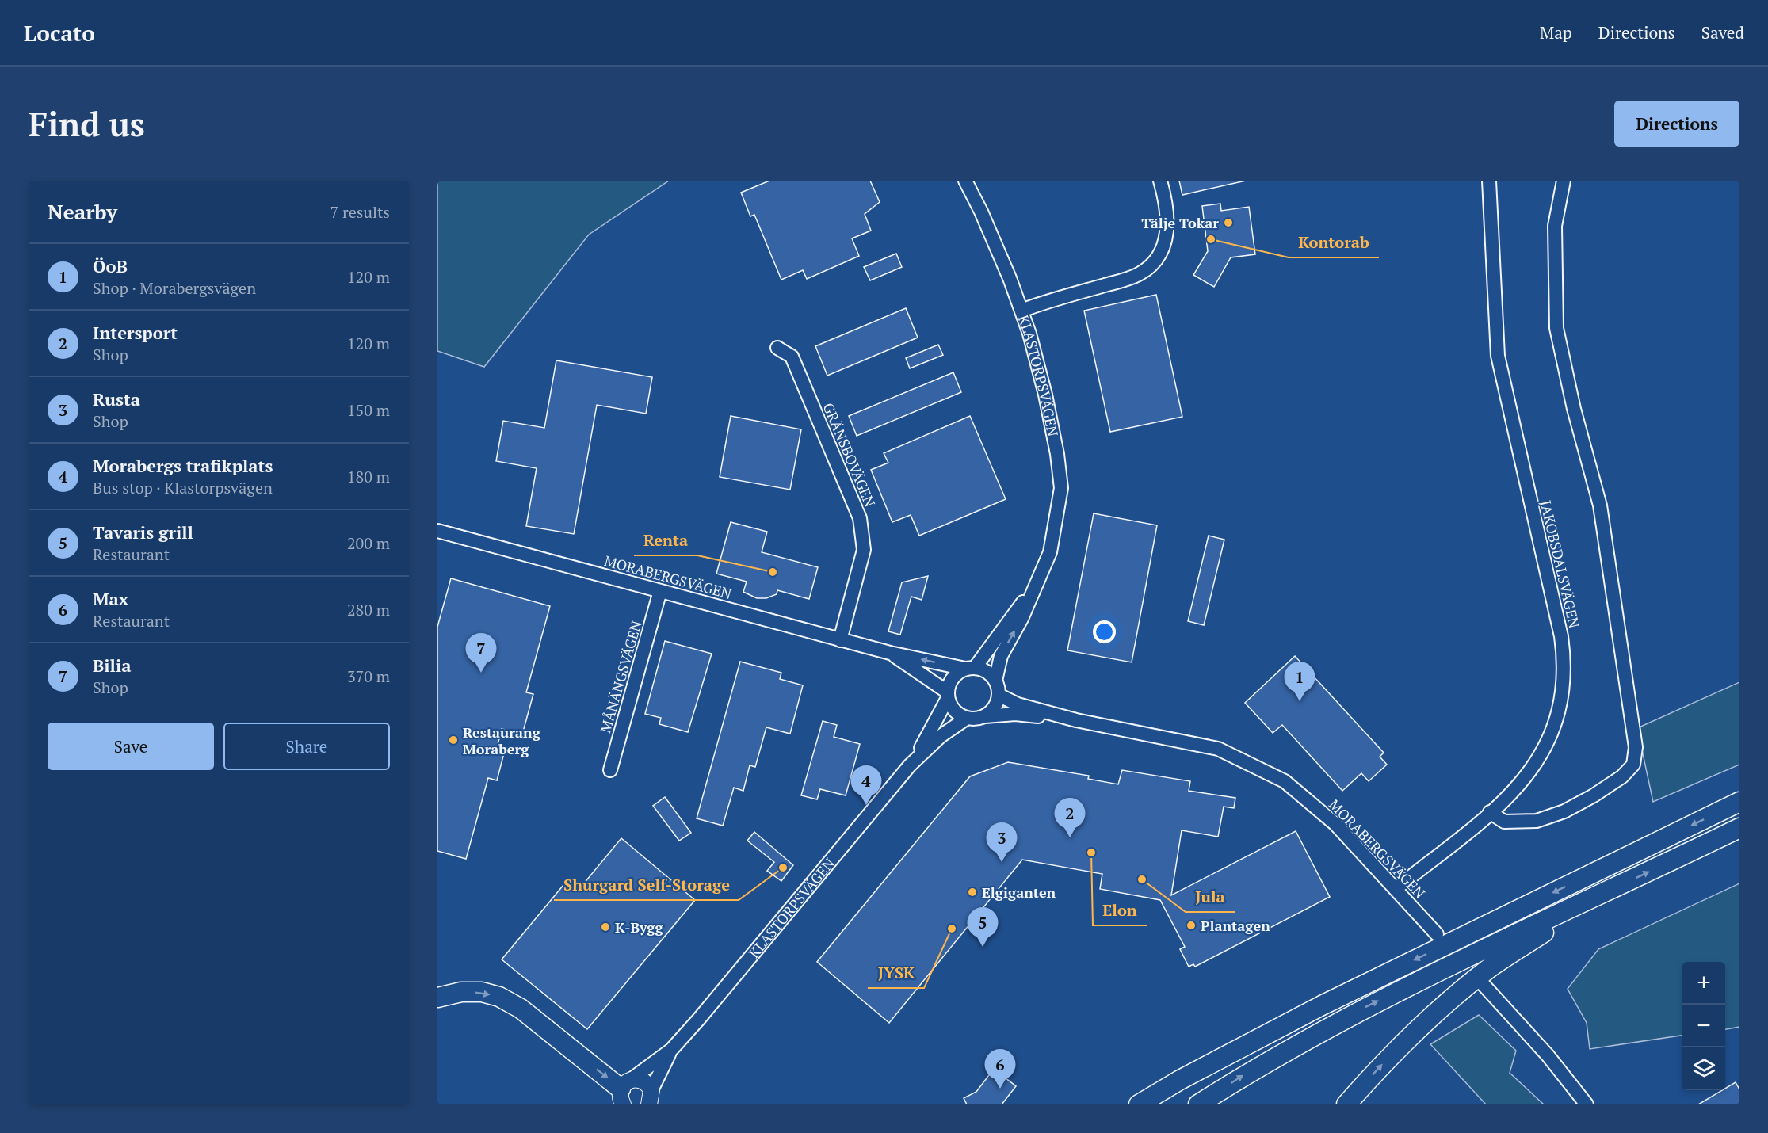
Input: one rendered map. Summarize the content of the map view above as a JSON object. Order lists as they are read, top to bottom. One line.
{"streets":{"street":["KLASTORPSVÄGEN","GRÄNSBOVÄGEN","JAKOBSDALSVÄGEN","MORABERGSVÄGEN","MÅNÄNGSVÄGEN"]},"crossings":[["KLASTORPSVÄGEN","MORABERGSVÄGEN"],["GRÄNSBOVÄGEN","MORABERGSVÄGEN"],["JAKOBSDALSVÄGEN","MORABERGSVÄGEN"],["MORABERGSVÄGEN","MÅNÄNGSVÄGEN"]],"places":["Tälje Tokar","Kontorab","Renta","Restaurang Moraberg","Elon","Shurgard Self-Storage","Jula","Elgiganten","Plantagen","K-Bygg","JYSK"],"page":{"header":"Locato","nav":["Map","Directions","Saved"],"buttons":["Directions",["Save","Share"]],"title":"Find us","heading":["Nearby","7 results"],"list":[{"mark":"1","name":"ÖoB","note":"Shop · Morabergsvägen","value":"120 m"},{"mark":"2","name":"Intersport","note":"Shop","value":"120 m"},{"mark":"3","name":"Rusta","note":"Shop","value":"150 m"},{"mark":"4","name":"Morabergs trafikplats","note":"Bus stop · Klastorpsvägen","value":"180 m"},{"mark":"5","name":"Tavaris grill","note":"Restaurant","value":"200 m"},{"mark":"6","name":"Max","note":"Restaurant","value":"280 m"},{"mark":"7","name":"Bilia","note":"Shop","value":"370 m"}],"pins":["7","1","4","2","3","5","6"],"map_buttons":["+","−"]}}
